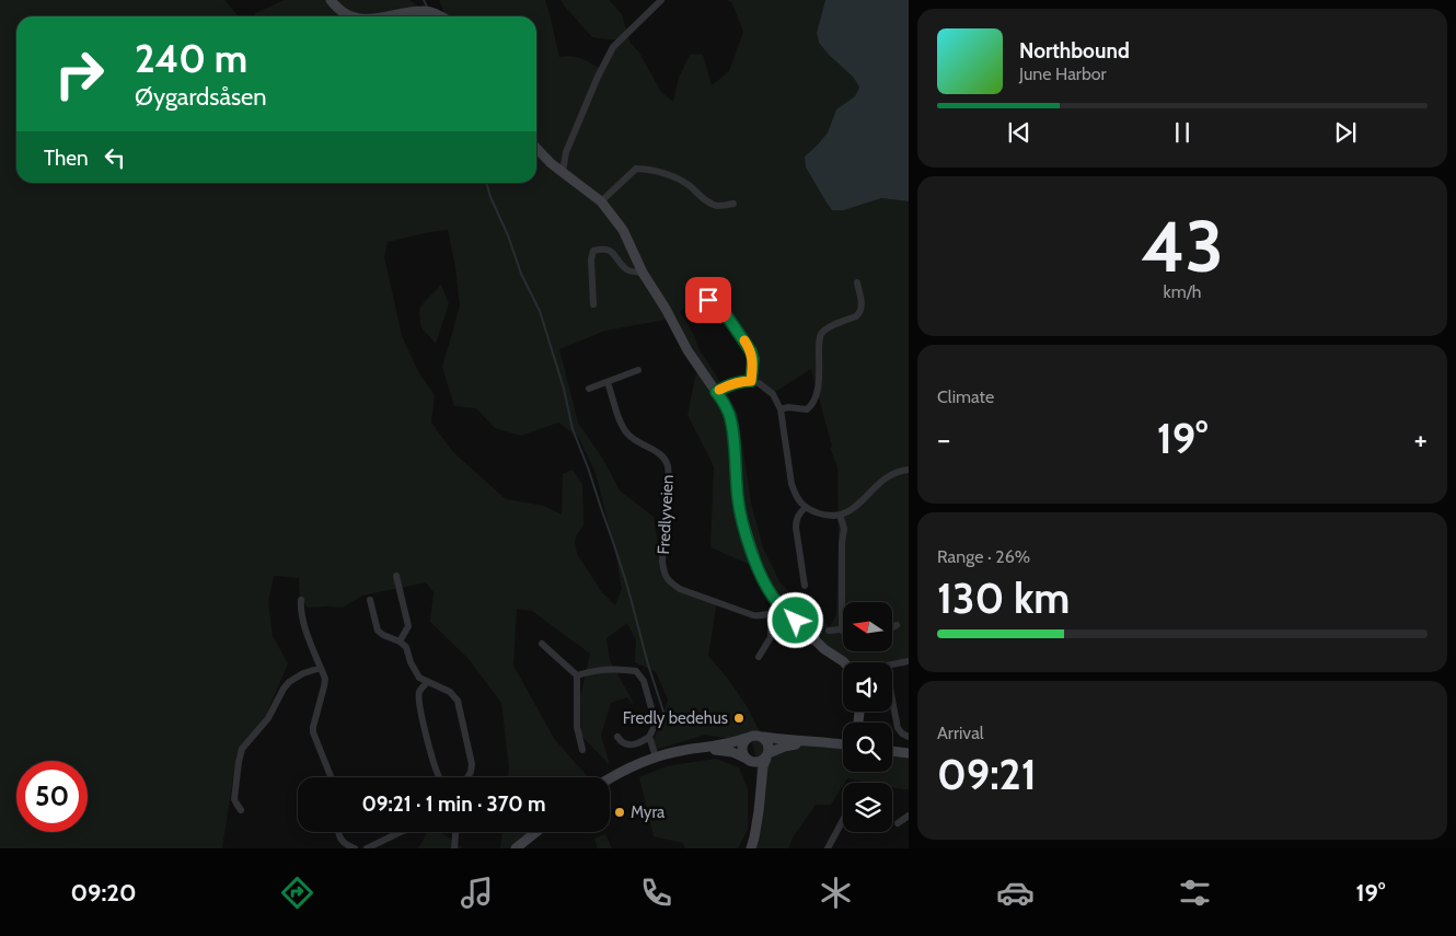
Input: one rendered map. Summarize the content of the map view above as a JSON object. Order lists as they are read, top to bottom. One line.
{"streets":{"street":["Fredlyveien"]},"places":["Fredly bedehus","Myra"],"north":"left","page":{"turn":["240 m","Øygardsåsen"],"song":["Northbound","June Harbor"],"then":"Then","tile":[["43","km/h"],"Climate",["Range · 26%","130 km"],["Arrival","09:21"]],"heat":["−","19°","+"],"limit":"50","trip":"09:21 · 1 min · 370 m","tabs":["09:20","19°"]}}
